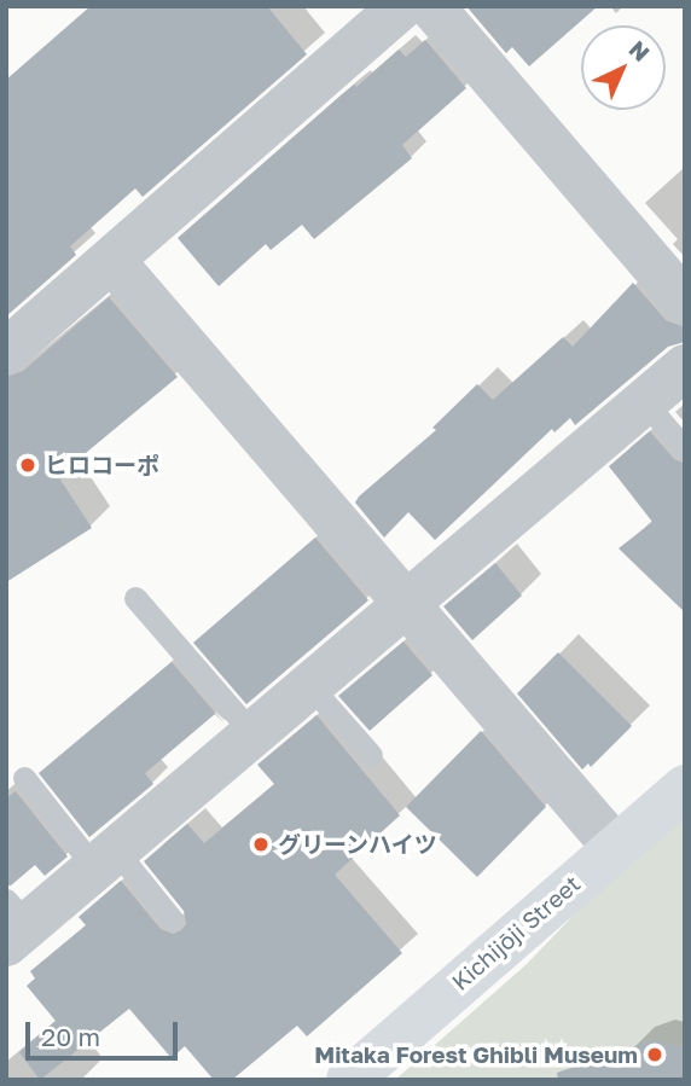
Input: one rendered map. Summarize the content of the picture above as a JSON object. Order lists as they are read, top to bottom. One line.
{"streets":{"main road":["Kichijōji Street"]},"places":["ヒロコーポ","グリーンハイツ","Mitaka Forest Ghibli Museum"],"scale_bar":"20 m","north":"top right"}
